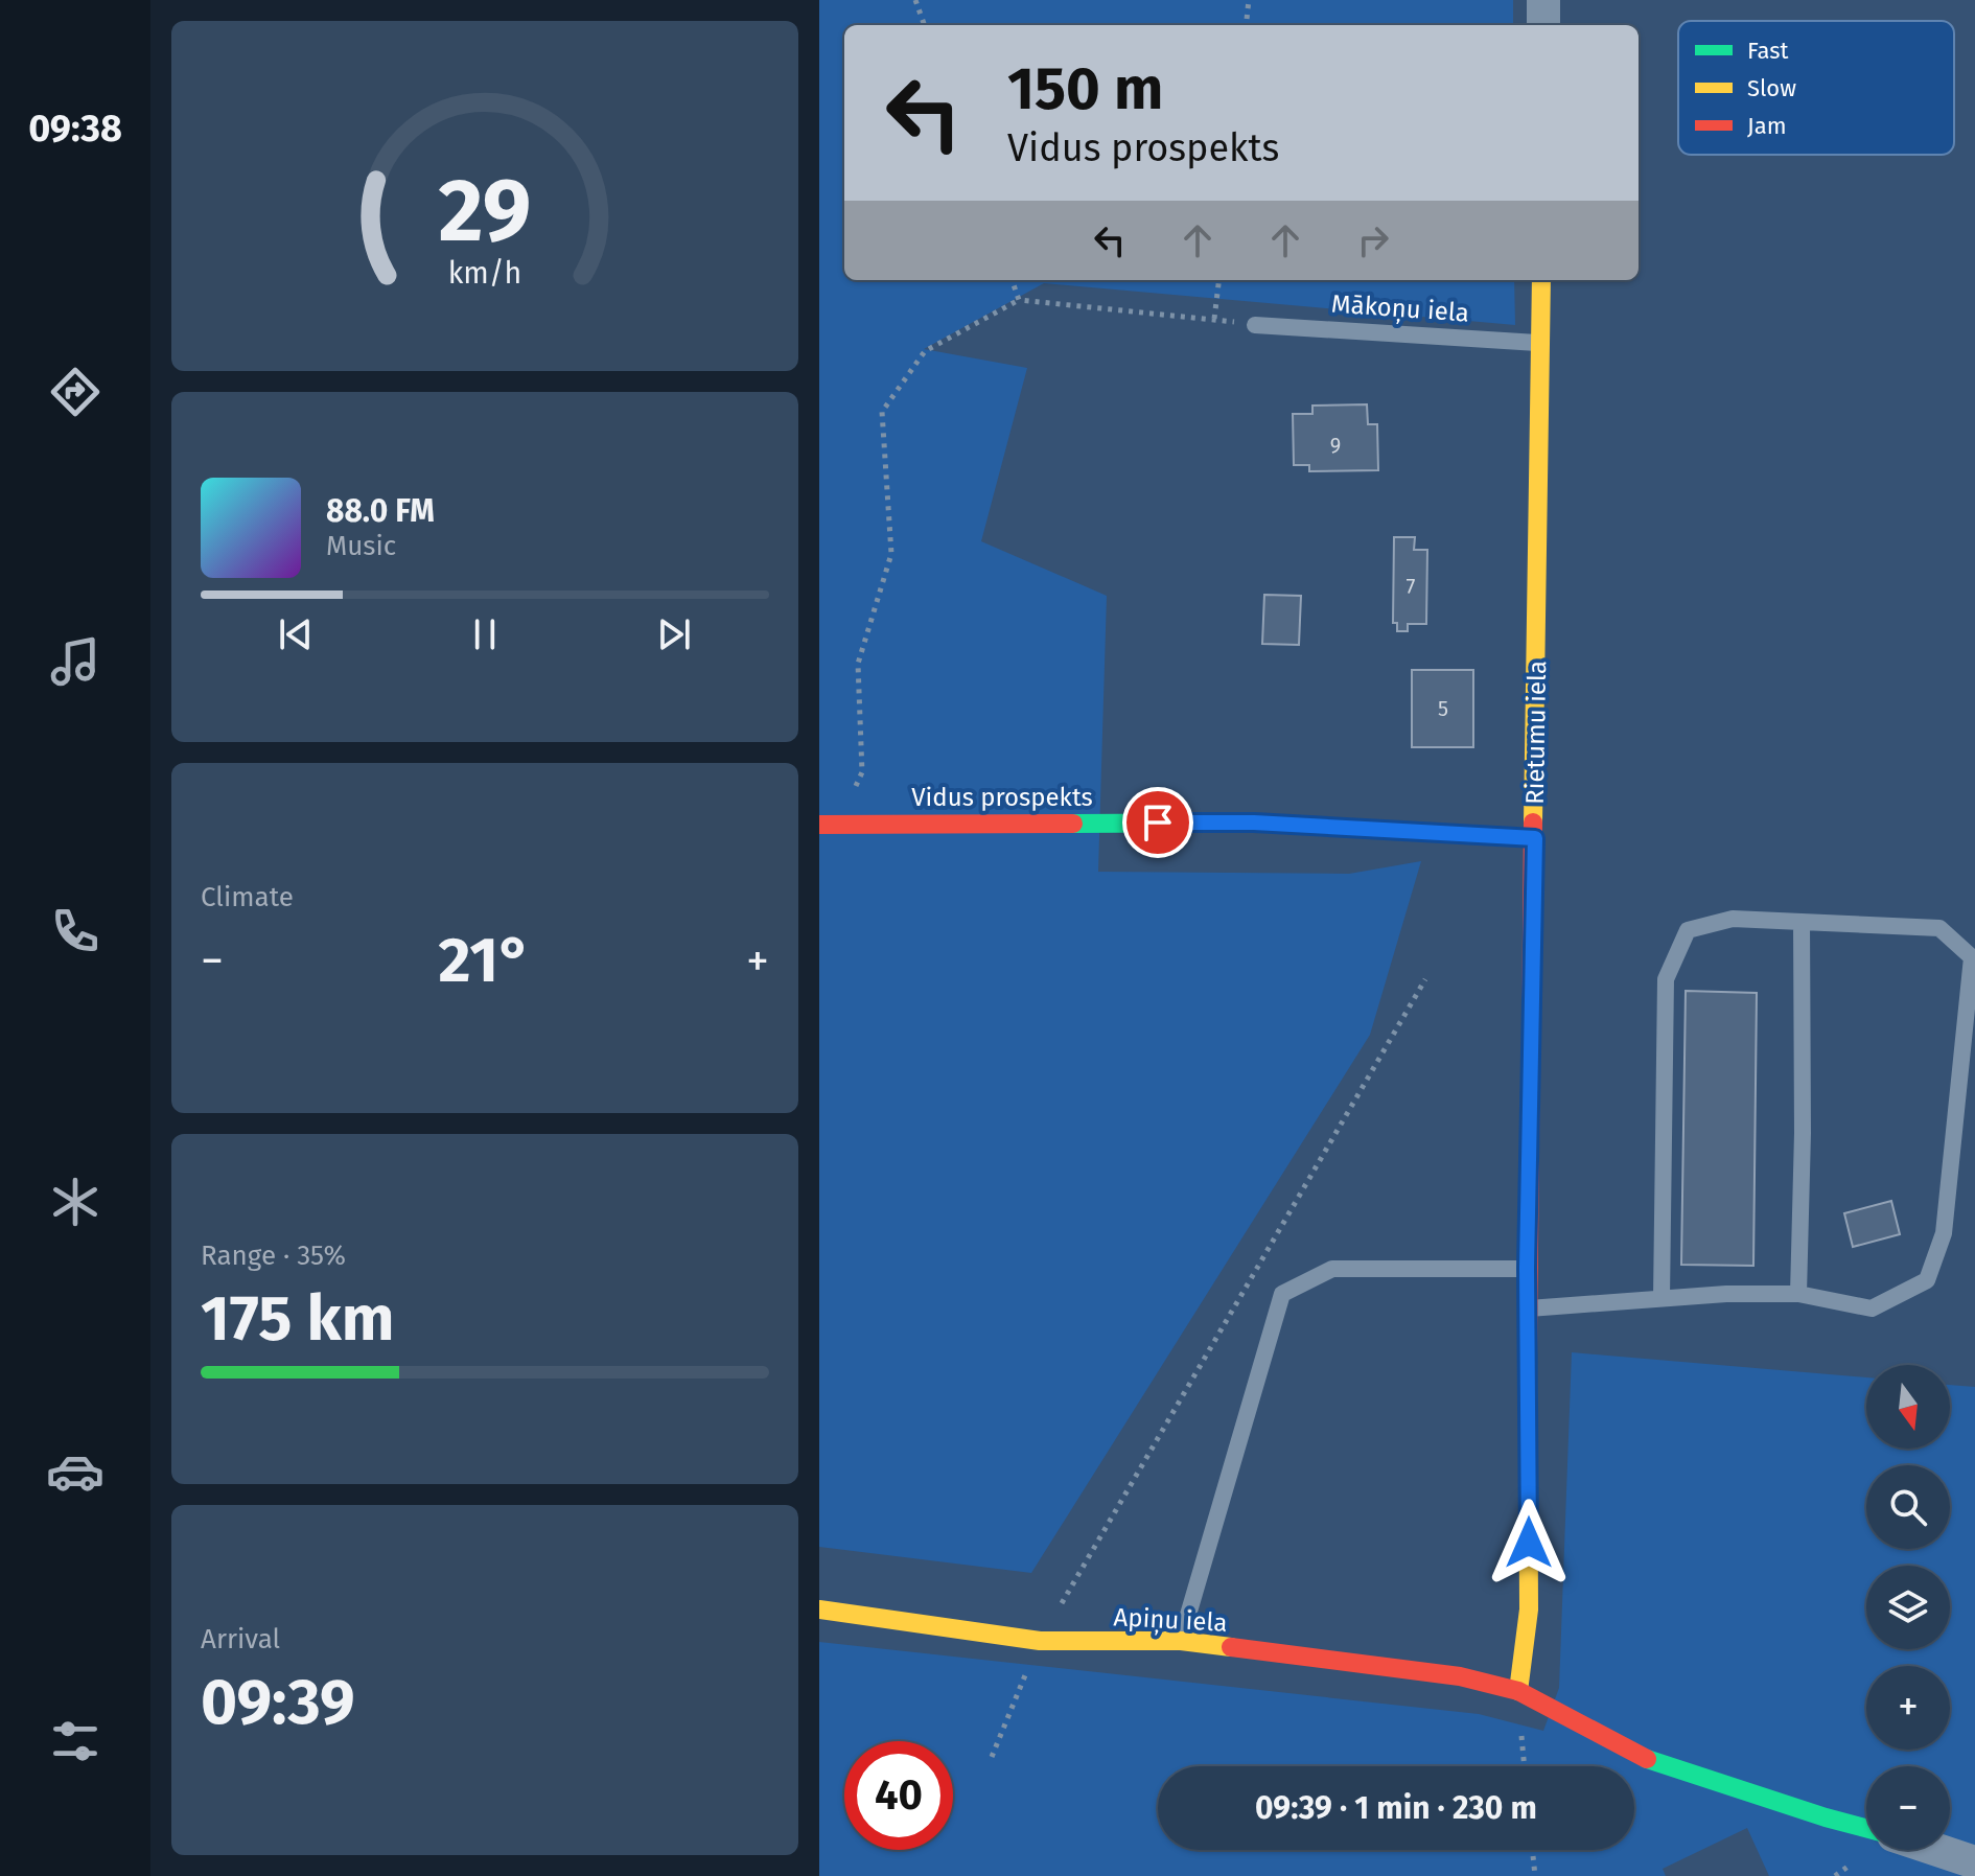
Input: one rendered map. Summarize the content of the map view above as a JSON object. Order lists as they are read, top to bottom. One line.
{"streets":{"street":["Rietumu iela","Vidus prospekts","Apiņu iela"],"lane":["Mākoņu iela"]},"crossings":[["Mākoņu iela","Rietumu iela"],["Rietumu iela","Vidus prospekts"],["Rietumu iela","Apiņu iela"]],"house_numbers":["9","7","5"],"legend":["Fast","Slow","Jam"],"north":"bottom","page":{"tabs":"09:38","turn":["150 m","Vidus prospekts"],"song":["88.0 FM","Music"],"tile":["Climate",["Range · 35%","175 km"],["Arrival","09:39"]],"heat":["−","21°","+"],"map_buttons":["+","−"],"limit":"40","trip":"09:39 · 1 min · 230 m","gauge":["29","km/h"]}}
